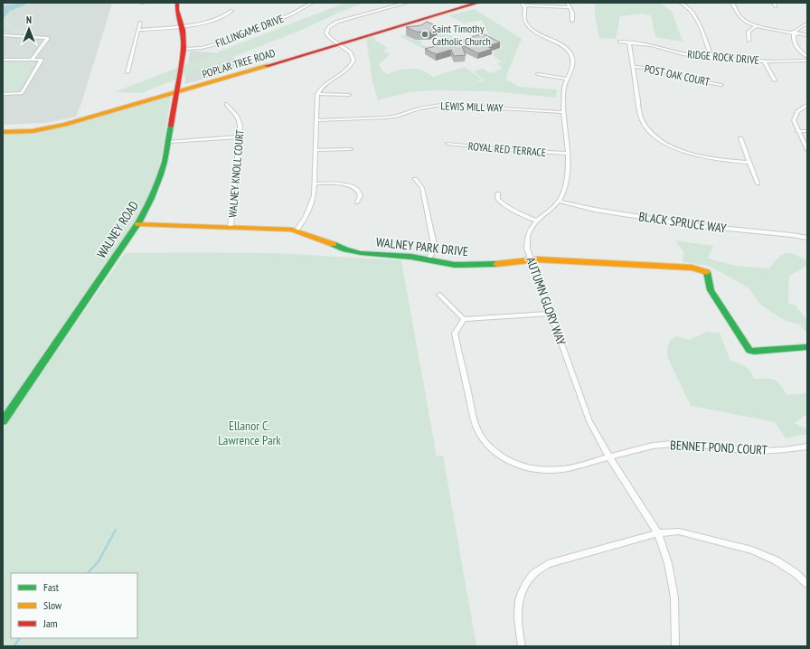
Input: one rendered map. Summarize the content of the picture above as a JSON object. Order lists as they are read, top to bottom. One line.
{"streets":{"main road":["POPLAR TREE ROAD","WALNEY ROAD","WALNEY PARK DRIVE"],"street":["FILLINGAME DRIVE","RIDGE ROCK DRIVE","POST OAK COURT","LEWIS MILL WAY","ROYAL RED TERRACE","WALNEY KNOLL COURT","BLACK SPRUCE WAY","AUTUMN GLORY WAY","BENNET POND COURT"]},"crossings":[["FILLINGAME DRIVE","WALNEY ROAD"],["POPLAR TREE ROAD","WALNEY ROAD"],["WALNEY KNOLL COURT","WALNEY PARK DRIVE"],["BLACK SPRUCE WAY","AUTUMN GLORY WAY"],["WALNEY ROAD","WALNEY PARK DRIVE"],["WALNEY PARK DRIVE","AUTUMN GLORY WAY"],["AUTUMN GLORY WAY","BENNET POND COURT"]],"parks":["Ellanor C. Lawrence Park"],"places":["Saint Timothy Catholic Church"],"legend":["Fast","Slow","Jam"],"north":"top"}
